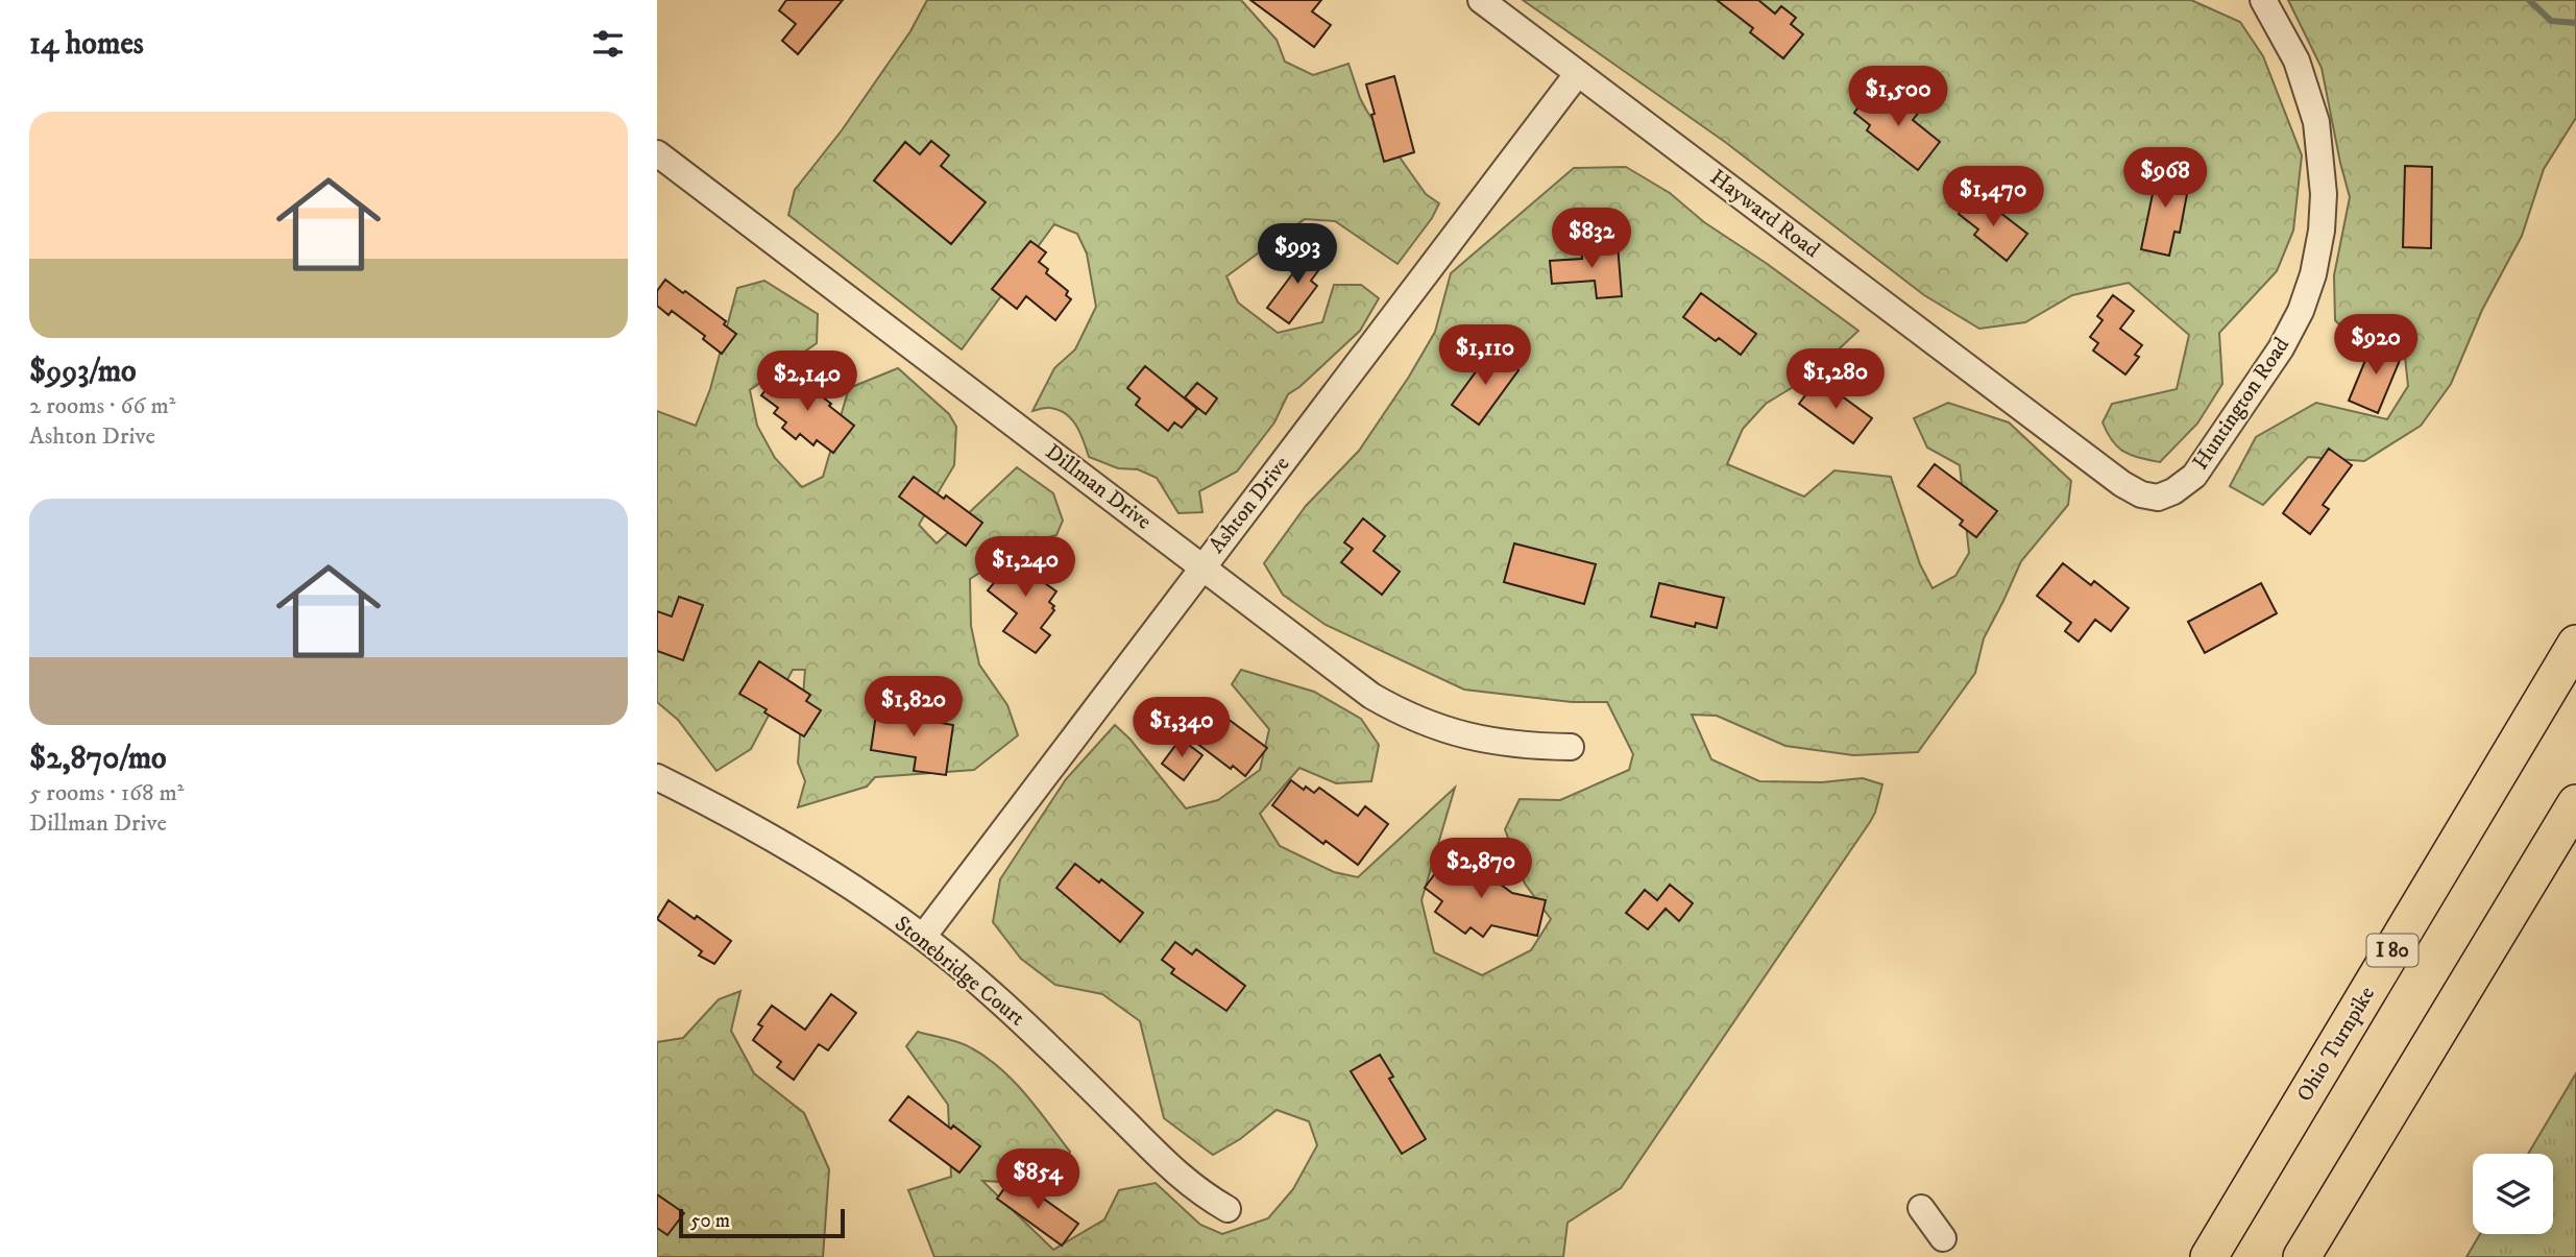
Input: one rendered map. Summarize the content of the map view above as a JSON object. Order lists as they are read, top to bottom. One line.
{"streets":{"highway":["I 80","Ohio Turnpike"],"street":["Hayward Road","Huntington Road","Dillman Drive","Ashton Drive","Stonebridge Court"]},"crossings":[["Hayward Road","Huntington Road"],["Hayward Road","Ashton Drive"],["Dillman Drive","Ashton Drive"],["Ashton Drive","Stonebridge Court"]],"scale_bar":"50 m","page":{"heading":"14 homes","price":["$1,500","$968","$1,470","$832","$993","$920","$1,110","$1,280","$2,140","$1,240","$1,820","$1,340","$2,870","$854"],"list":[{"name":"$993/mo","note":"2 rooms · 66 m² · Ashton Drive"},{"name":"$2,870/mo","note":"5 rooms · 168 m² · Dillman Drive"}],"scale":"50 m"}}
